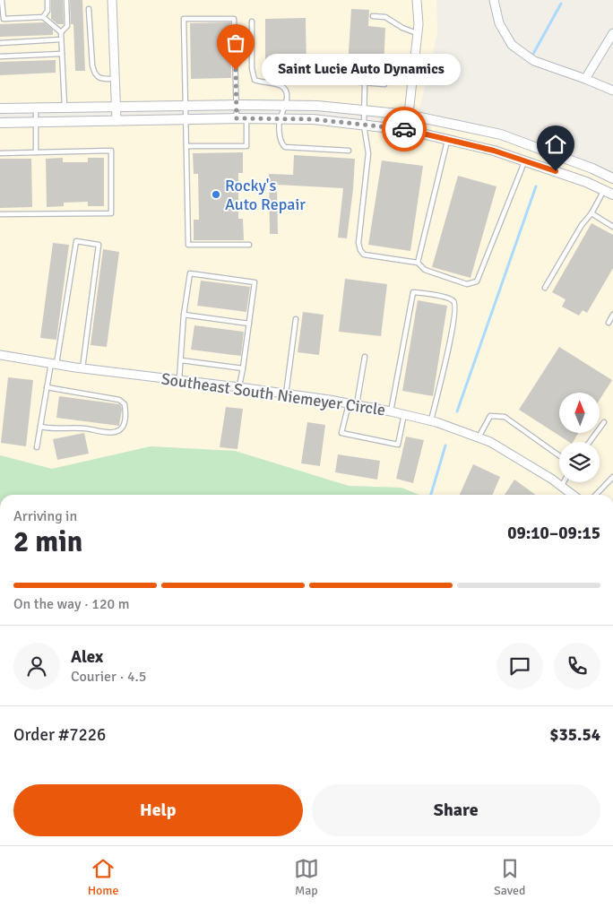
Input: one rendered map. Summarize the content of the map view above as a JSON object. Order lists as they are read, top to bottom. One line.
{"streets":{"street":["Southeast South Niemeyer Circle"]},"places":["Saint Lucie Auto Dynamics","Rocky's Auto Repair"],"north":"top","page":{"bubble":"Saint Lucie Auto Dynamics","heading":["2 min","Arriving in","09:10–09:15"],"panel":["Alex","Courier · 4.5","Order #7226","$35.54"],"bar":"On the way · 120 m","buttons":["Help","Share"],"tabs":["Home","Map","Saved"]}}
